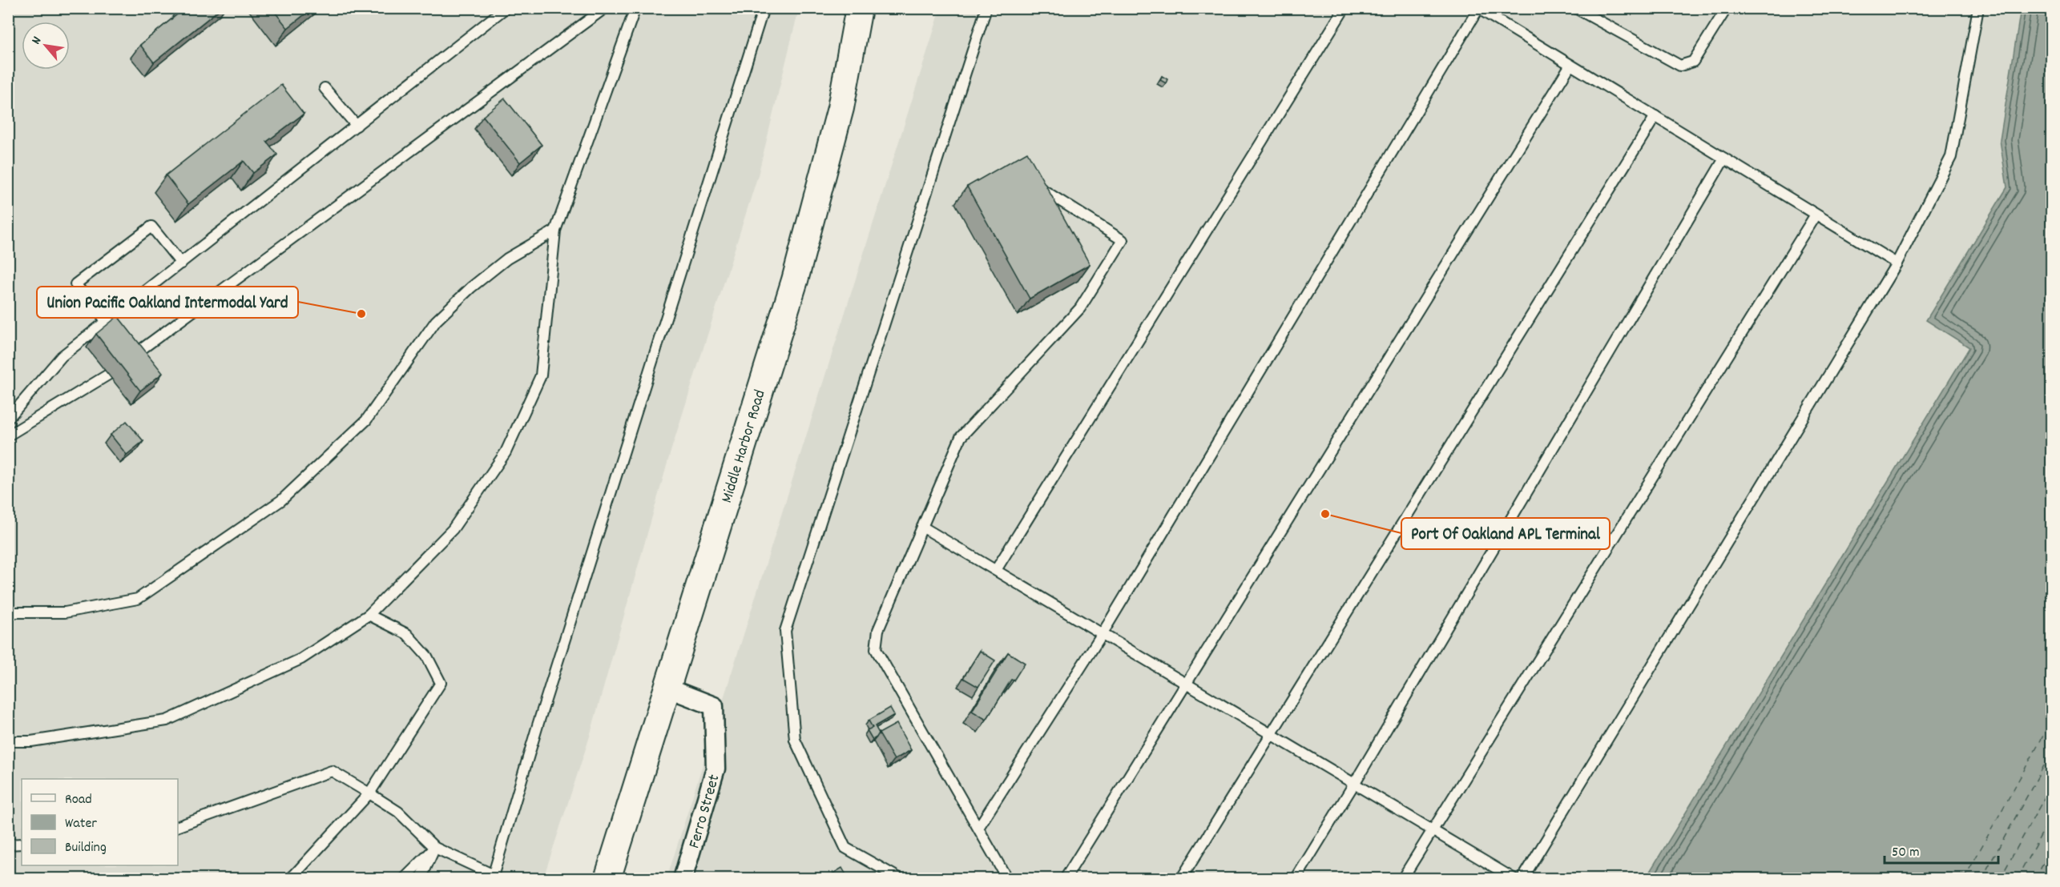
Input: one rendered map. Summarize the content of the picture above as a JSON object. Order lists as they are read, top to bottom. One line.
{"streets":{"main road":["Middle Harbor Road"],"street":["Ferro Street"]},"crossings":[["Middle Harbor Road","Ferro Street"]],"places":["Union Pacific Oakland Intermodal Yard","Port Of Oakland APL Terminal"],"legend":["Road","Water","Building"],"scale_bar":"50 m","north":"top left"}
